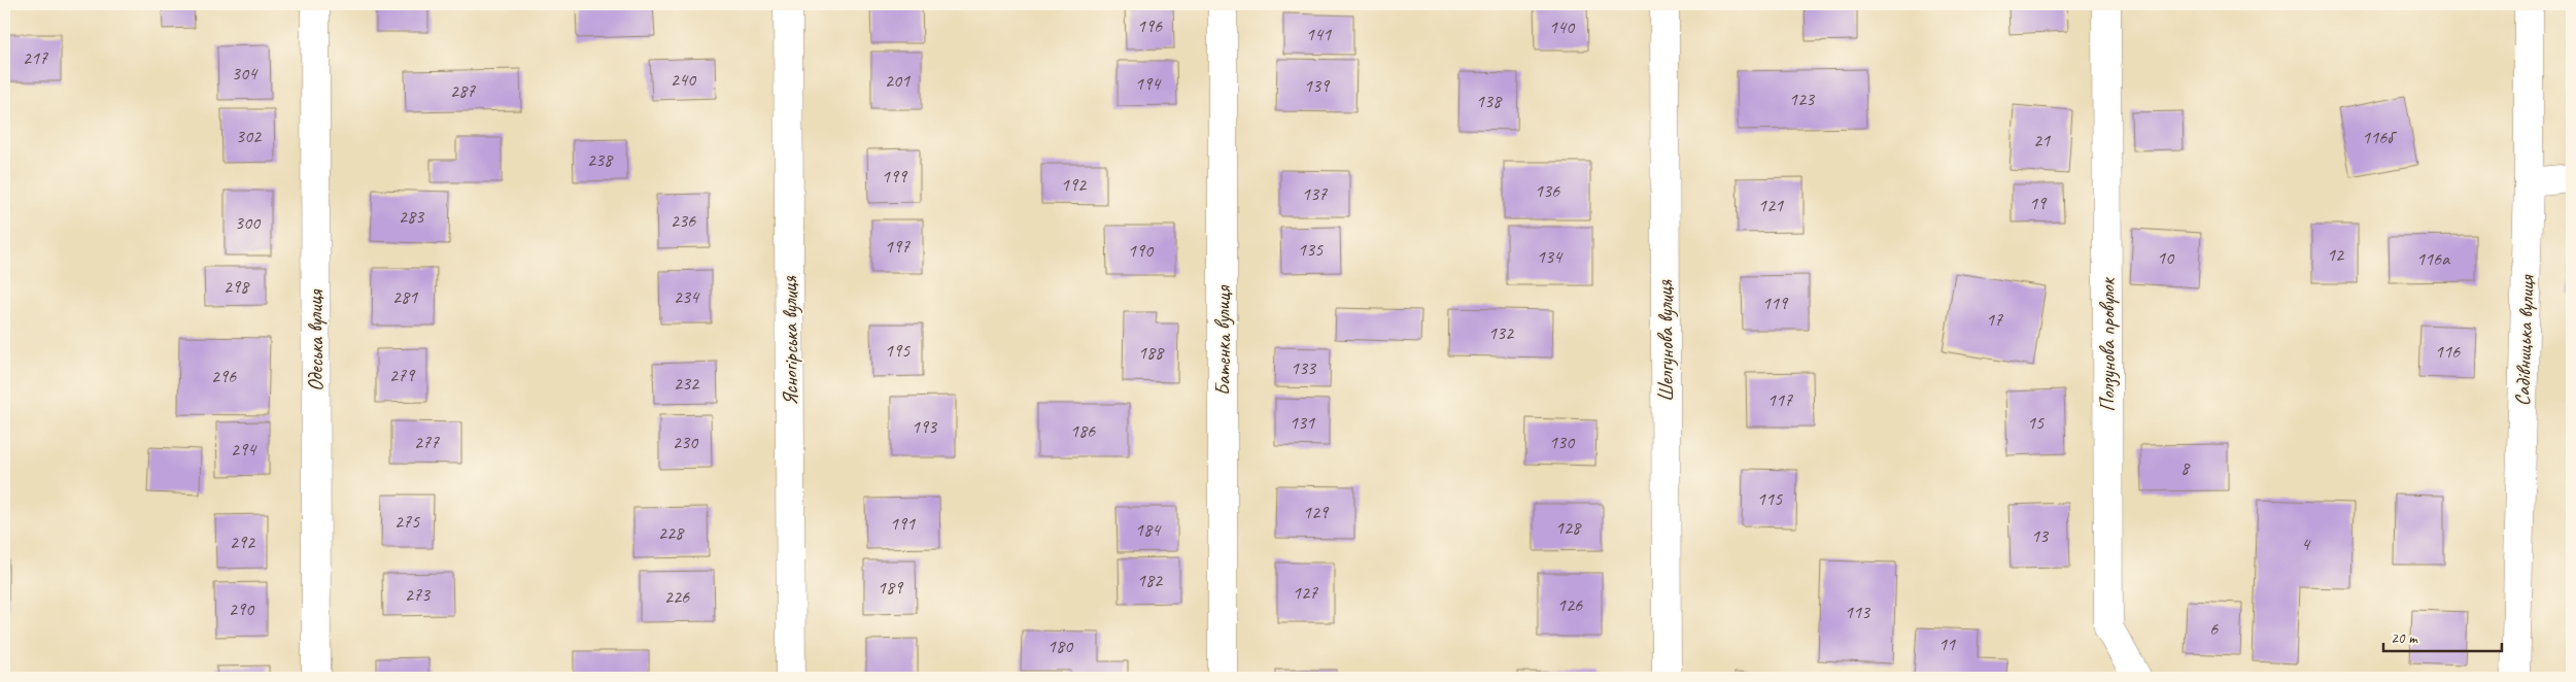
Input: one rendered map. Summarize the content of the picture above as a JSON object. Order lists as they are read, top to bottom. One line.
{"streets":{"street":["Одеська вулиця","Ясногірська вулиця","Батенка вулиця","Шелгунова вулиця","Садівницька вулиця","Ползунова провулок"]},"house_numbers":["196","140","141","217","304","240","201","194","139","287","123","138","302","116б","21","238","199","192","136","137","19","121","283","236","300","197","135","190","12","134","10","116а","298","281","234","119","17","132","195","116","188","133","279","296","232","117","131","15","193","186","277","230","130","294","8","115","129","275","191","128","184","228","13","292","4","182","189","127","273","226","126","290","113","6","11","180"],"scale_bar":"20 m"}
